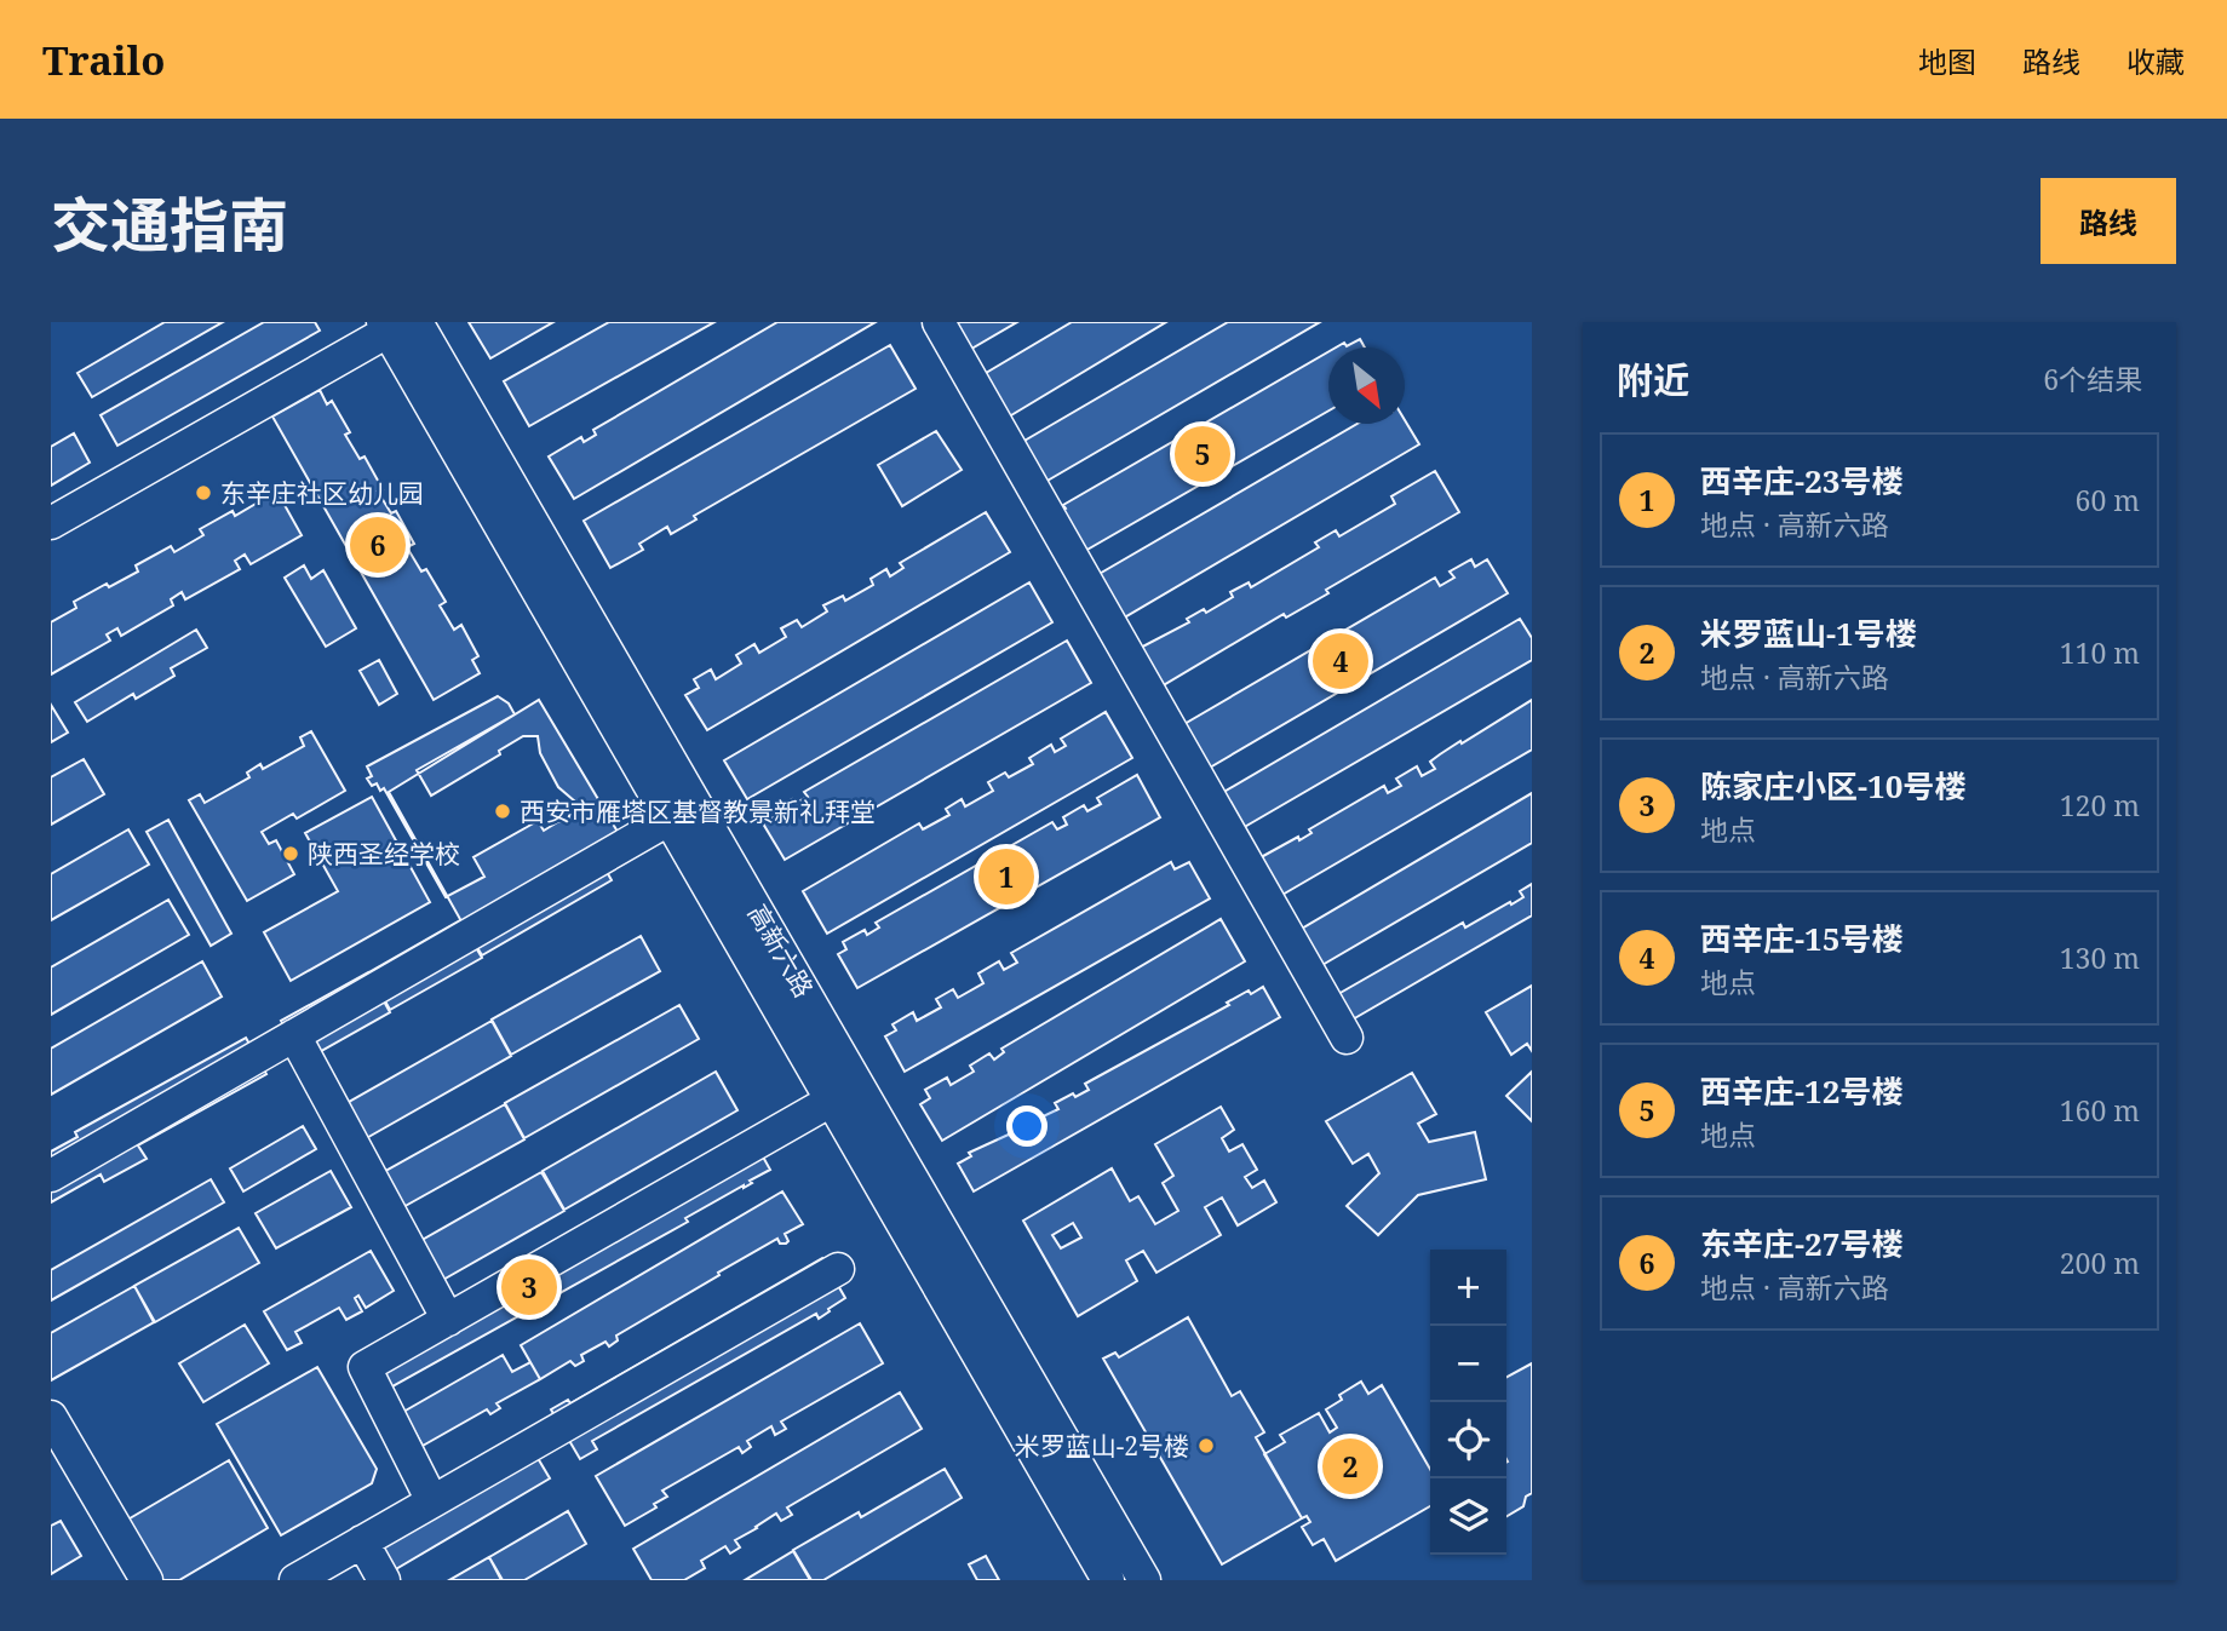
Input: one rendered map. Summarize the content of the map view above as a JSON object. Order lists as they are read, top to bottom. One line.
{"streets":{"street":["高新六路"]},"places":["东辛庄社区幼儿园","西安市雁塔区基督教景新礼拜堂","陕西圣经学校","米罗蓝山-2号楼"],"north":"bottom right","page":{"header":"Trailo","nav":["地图","路线","收藏"],"title":"交通指南","buttons":"路线","heading":["附近","6个结果"],"pins":["5","6","4","1","3","2"],"list":[{"mark":"1","name":"西辛庄-23号楼","note":"地点 · 高新六路","value":"60 m"},{"mark":"2","name":"米罗蓝山-1号楼","note":"地点 · 高新六路","value":"110 m"},{"mark":"3","name":"陈家庄小区-10号楼","note":"地点","value":"120 m"},{"mark":"4","name":"西辛庄-15号楼","note":"地点","value":"130 m"},{"mark":"5","name":"西辛庄-12号楼","note":"地点","value":"160 m"},{"mark":"6","name":"东辛庄-27号楼","note":"地点 · 高新六路","value":"200 m"}],"map_buttons":["+","−"]}}
